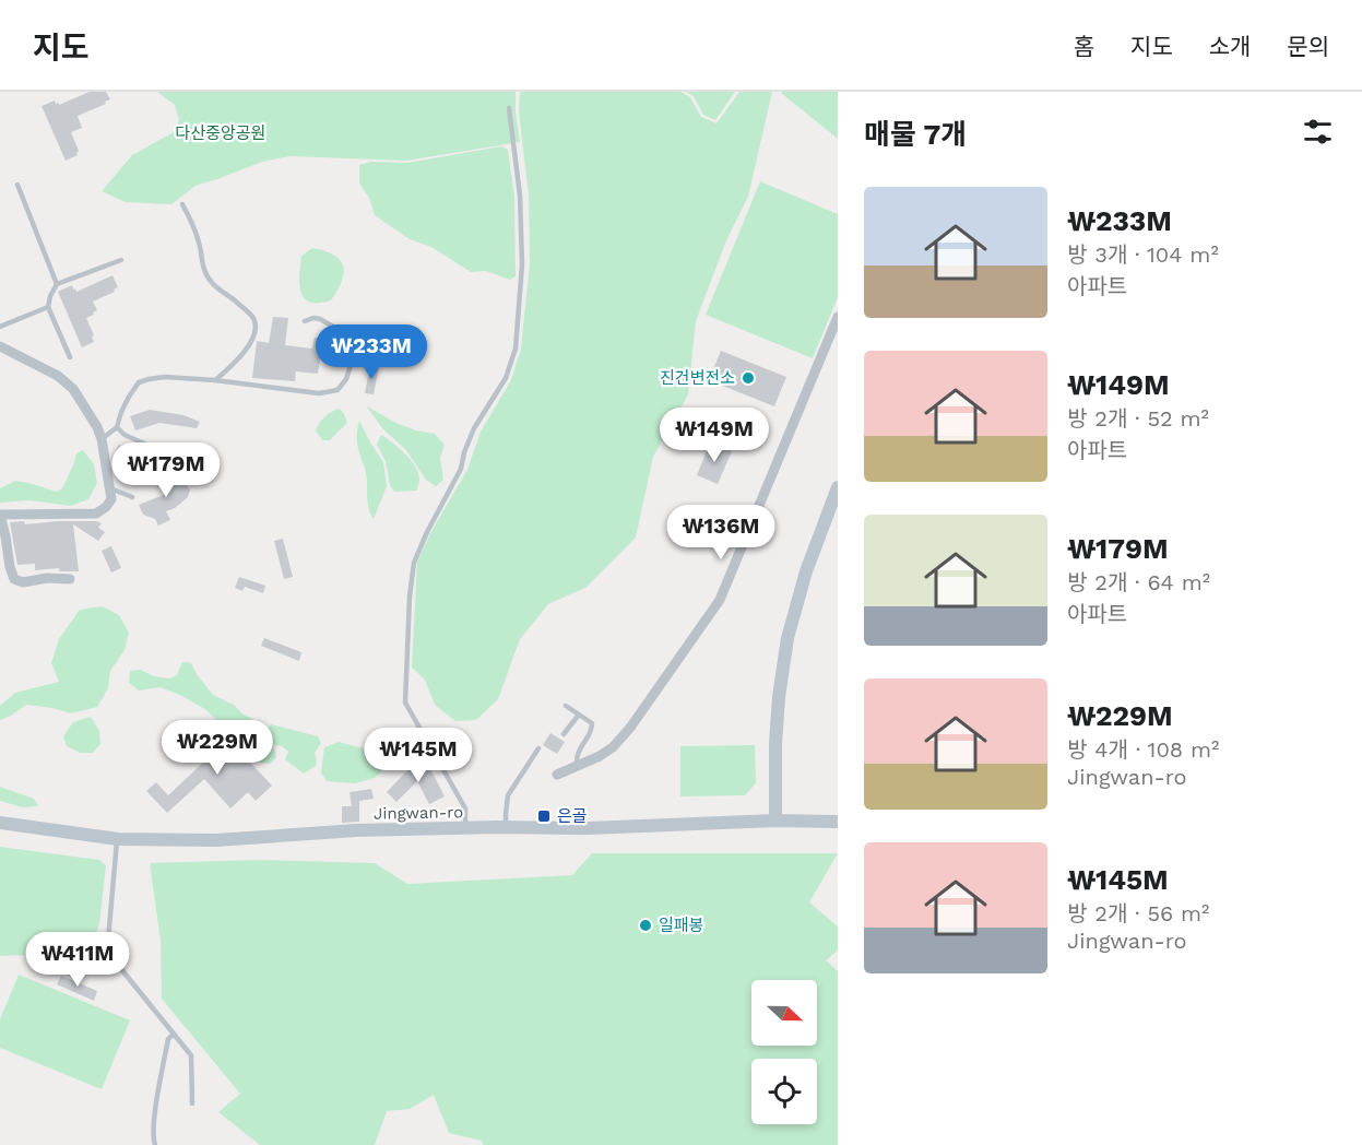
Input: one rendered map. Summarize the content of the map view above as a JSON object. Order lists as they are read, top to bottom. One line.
{"streets":{"main road":["Jingwan-ro"]},"parks":["다산중앙공원"],"places":{"other":["진건변전소","일패봉"],"transit":["은골"]},"north":"right","page":{"header":"지도","nav":["홈","지도","소개","문의"],"heading":"매물 7개","list":[{"name":"₩233M","note":"방 3개 · 104 m² · 아파트"},{"name":"₩149M","note":"방 2개 · 52 m² · 아파트"},{"name":"₩179M","note":"방 2개 · 64 m² · 아파트"},{"name":"₩229M","note":"방 4개 · 108 m² · Jingwan-ro"},{"name":"₩145M","note":"방 2개 · 56 m² · Jingwan-ro"}],"price":["₩233M","₩149M","₩179M","₩136M","₩229M","₩145M","₩411M"]}}
